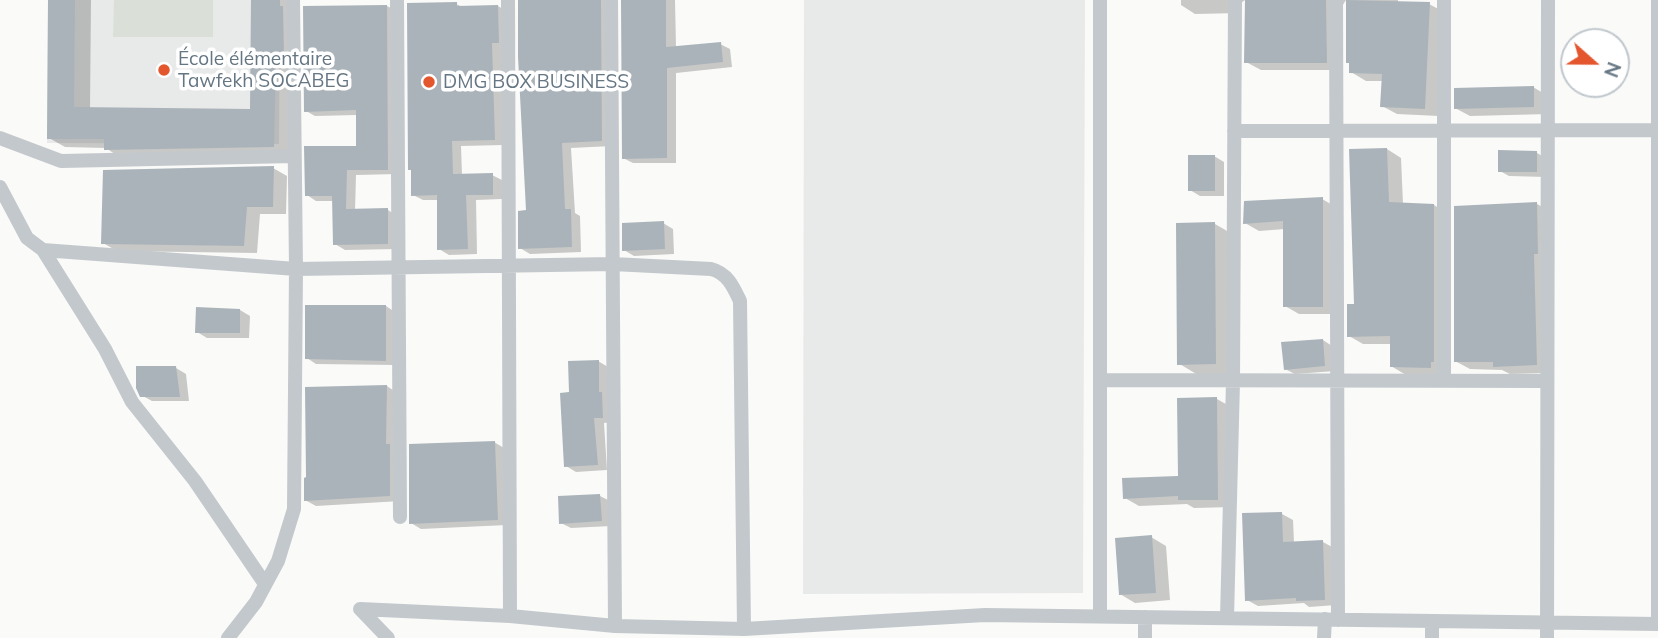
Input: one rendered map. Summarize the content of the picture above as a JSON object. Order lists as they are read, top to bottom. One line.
{"places":["École élémentaire Tawfekh SOCABEG","DMG BOX BUSINESS"],"north":"right"}
